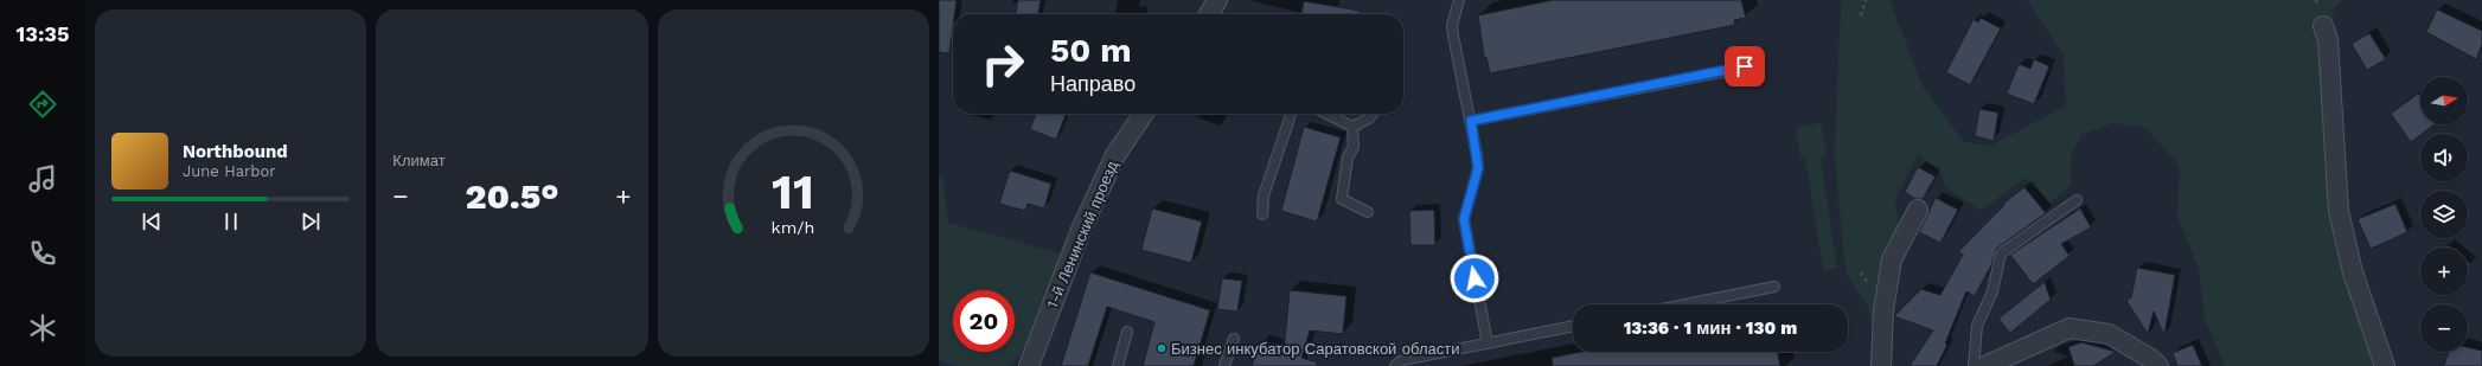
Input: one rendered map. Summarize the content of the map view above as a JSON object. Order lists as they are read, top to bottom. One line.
{"streets":{"street":["1-й Ленинский проезд"]},"places":["Бизнес инкубатор Саратовской области"],"north":"right","page":{"tabs":"13:35","tile":"Климат","turn":["50 m","Направо"],"map_buttons":["+","−"],"song":["Northbound","June Harbor"],"heat":["−","20.5°","+"],"limit":"20","trip":"13:36 · 1 мин · 130 m","gauge":["11","km/h"]}}
